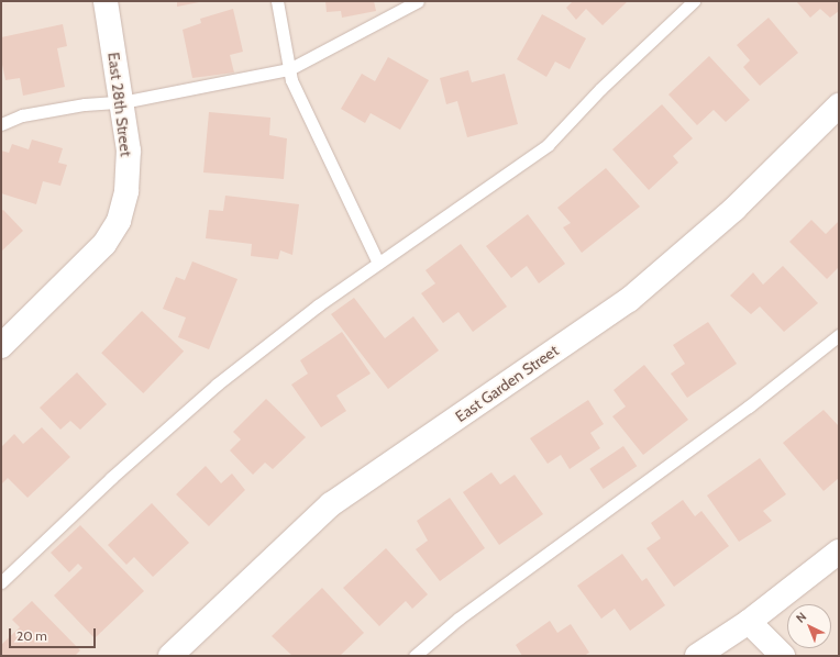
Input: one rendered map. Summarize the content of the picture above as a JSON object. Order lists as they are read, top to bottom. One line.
{"streets":{"street":["East 28th Street","East Garden Street"]},"scale_bar":"20 m","north":"top left"}
